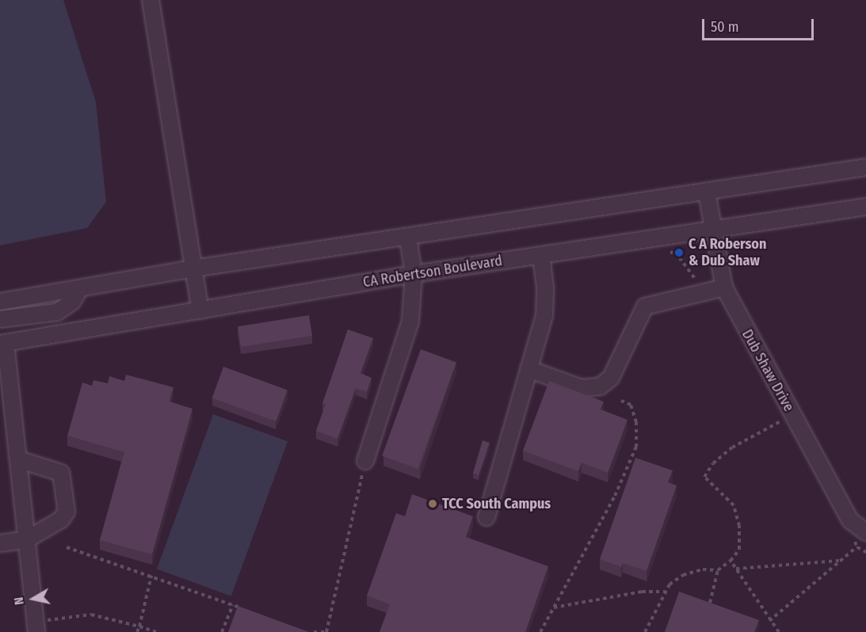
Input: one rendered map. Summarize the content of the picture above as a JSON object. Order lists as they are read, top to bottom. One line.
{"streets":{"street":["CA Robertson Boulevard","Dub Shaw Drive"]},"crossings":[["CA Robertson Boulevard","Dub Shaw Drive"]],"places":["C A Roberson & Dub Shaw","TCC South Campus"],"scale_bar":"50 m","north":"left"}
